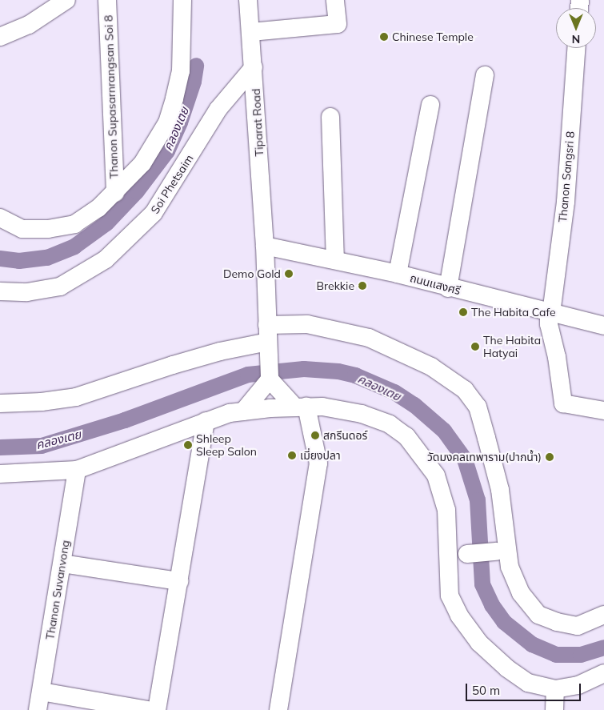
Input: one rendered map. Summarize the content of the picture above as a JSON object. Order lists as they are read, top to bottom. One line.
{"streets":{"street":["Thanon Supasarnrangsan Soi 8","Tiparat Road","Thanon Sangsri 8","Soi Phetsaim","ถนนเเสงศรี","Thanon Suvanvong"]},"crossings":[["Tiparat Road","Soi Phetsaim"],["Tiparat Road","ถนนเเสงศรี"],["Thanon Sangsri 8","ถนนเเสงศรี"]],"water":["คลองเตย"],"places":["Chinese Temple","Demo Gold","Brekkie","The Habita Cafe","The Habita Hatyai","สกรีนดอร์","Shleep Sleep Salon","เมี่ยงปลา","วัดมงคลเทพาราม(ปากน้ำ)"],"scale_bar":"50 m","north":"bottom"}
